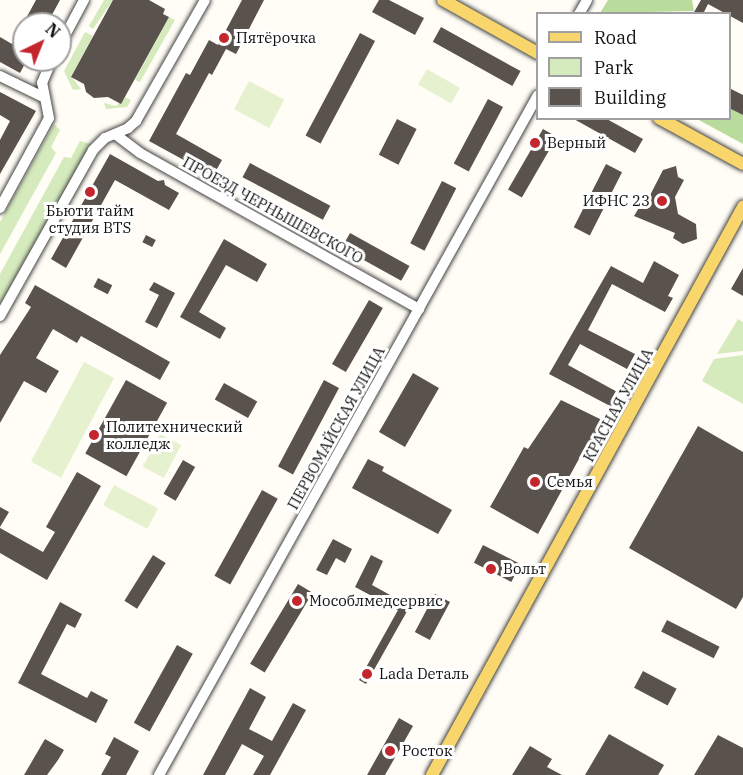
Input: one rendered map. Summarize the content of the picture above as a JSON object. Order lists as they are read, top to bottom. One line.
{"streets":{"main road":["КРАСНАЯ УЛИЦА"],"street":["ПРОЕЗД ЧЕРНЫШЕВСКОГО","ПЕРВОМАЙСКАЯ УЛИЦА"]},"crossings":[["ПРОЕЗД ЧЕРНЫШЕВСКОГО","ПЕРВОМАЙСКАЯ УЛИЦА"]],"places":["Пятёрочка","Верный","Бьюти тайм студия BTS","ИФНС 23","Политехнический колледж","Семья","Вольт","Мособлмедсервис","Lada Dеталь","Росток"],"legend":["Road","Park","Building"],"north":"top right"}
